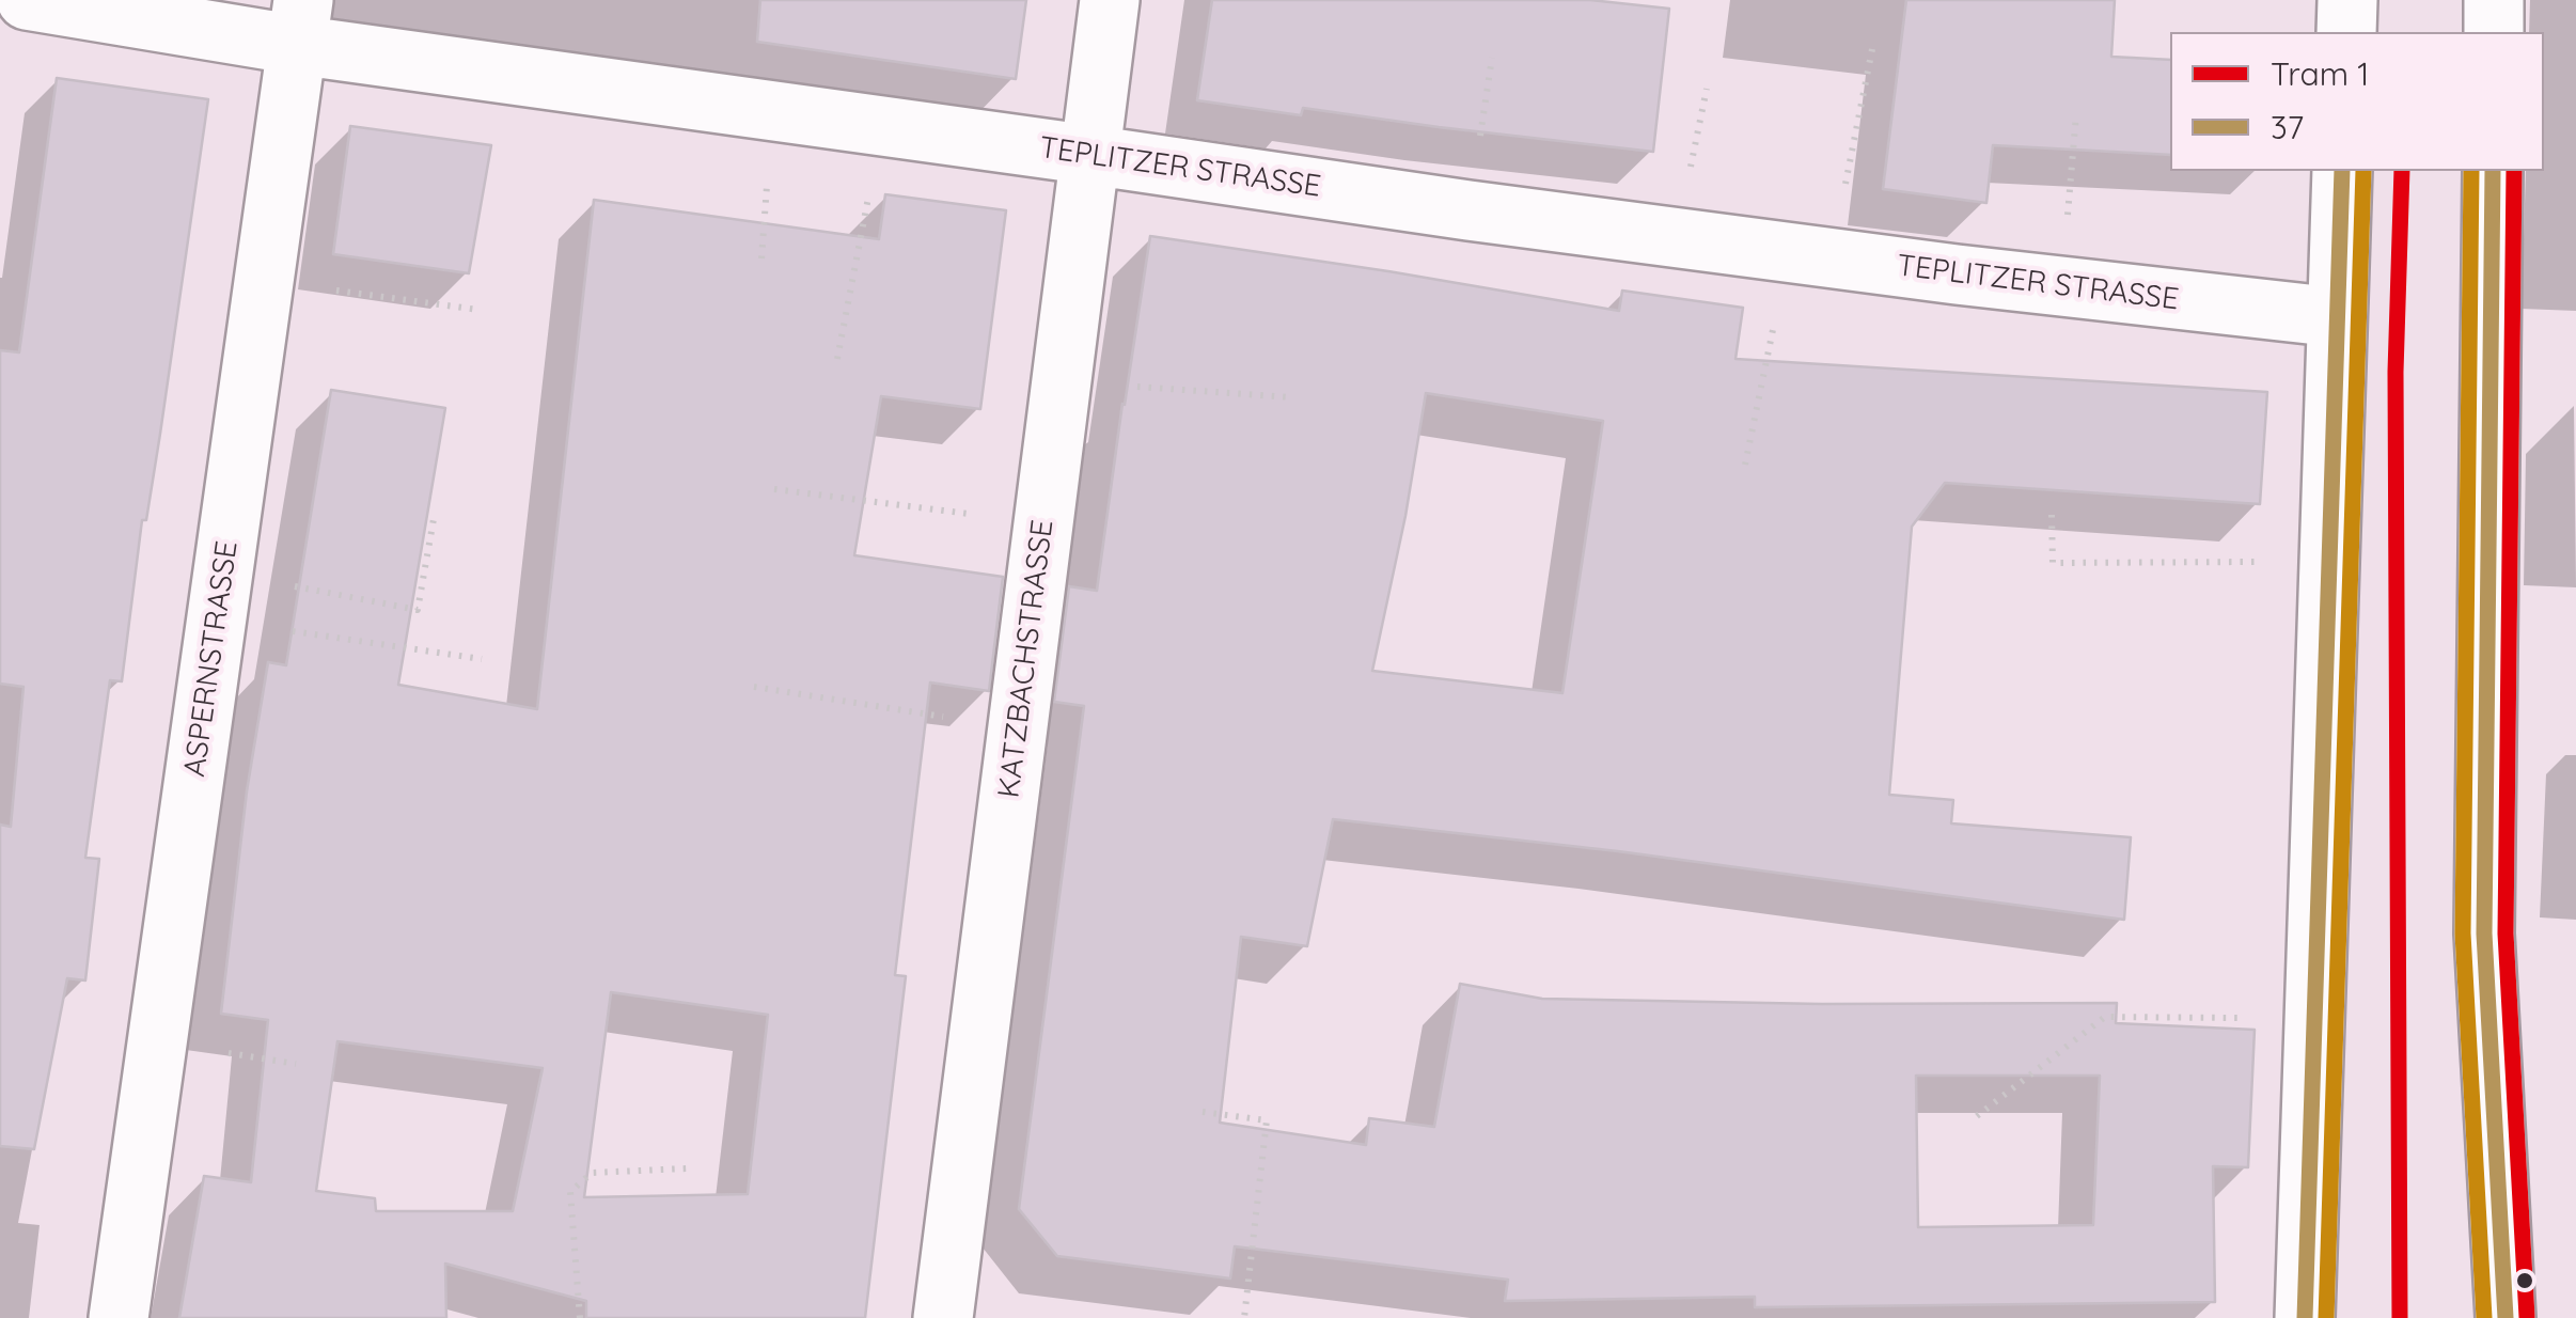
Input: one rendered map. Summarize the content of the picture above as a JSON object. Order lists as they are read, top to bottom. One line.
{"streets":{"street":["TEPLITZER STRASSE","ASPERNSTRASSE","KATZBACHSTRASSE"]},"crossings":[["TEPLITZER STRASSE","ASPERNSTRASSE"],["TEPLITZER STRASSE","KATZBACHSTRASSE"]],"lines":["tram line 1","transit line 37"],"legend":["Tram 1","37"]}
